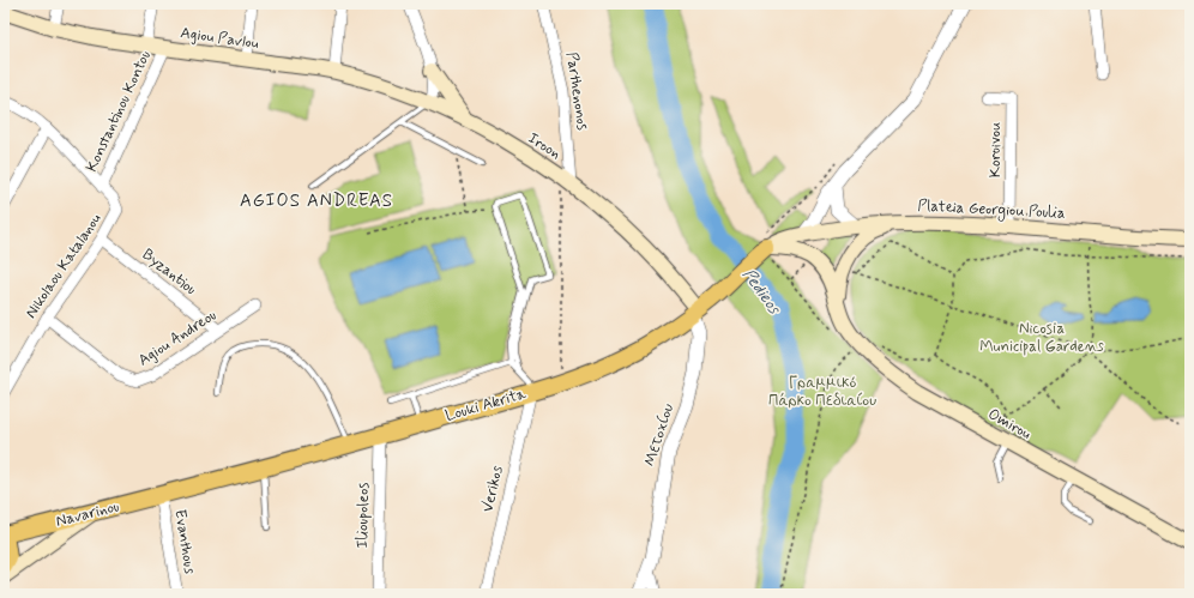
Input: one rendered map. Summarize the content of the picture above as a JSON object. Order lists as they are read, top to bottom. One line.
{"streets":{"main road":["Agiou Pavlou","Iroon","Plateia Georgiou Poulia","Louki Akrita","Omirou","Navarinou"],"street":["Parthenonos","Konstantinou Kontou","Koroivou","Nikolaou Katalanou","Byzantiou","Agiou Andreou","Μετοχίου","Verikos","Ilioupoleos","Evanthous"]},"crossings":[["Agiou Pavlou","Konstantinou Kontou"],["Agiou Pavlou","Iroon"],["Parthenonos","Iroon"],["Konstantinou Kontou","Nikolaou Katalanou"],["Iroon","Louki Akrita"],["Iroon","Μετοχίου"],["Koroivou","Plateia Georgiou Poulia"],["Plateia Georgiou Poulia","Louki Akrita"],["Plateia Georgiou Poulia","Omirou"],["Nikolaou Katalanou","Byzantiou"],["Nikolaou Katalanou","Agiou Andreou"],["Byzantiou","Agiou Andreou"],["Louki Akrita","Omirou"],["Louki Akrita","Μετοχίου"],["Louki Akrita","Verikos"],["Louki Akrita","Navarinou"],["Louki Akrita","Ilioupoleos"],["Louki Akrita","Evanthous"],["Navarinou","Evanthous"]],"districts":["AGIOS ANDREAS"],"water":["Pedieos"],"parks":["Nicosia Municipal Gardens","Γραμμικό Πάρκο Πεδιαίου"]}
